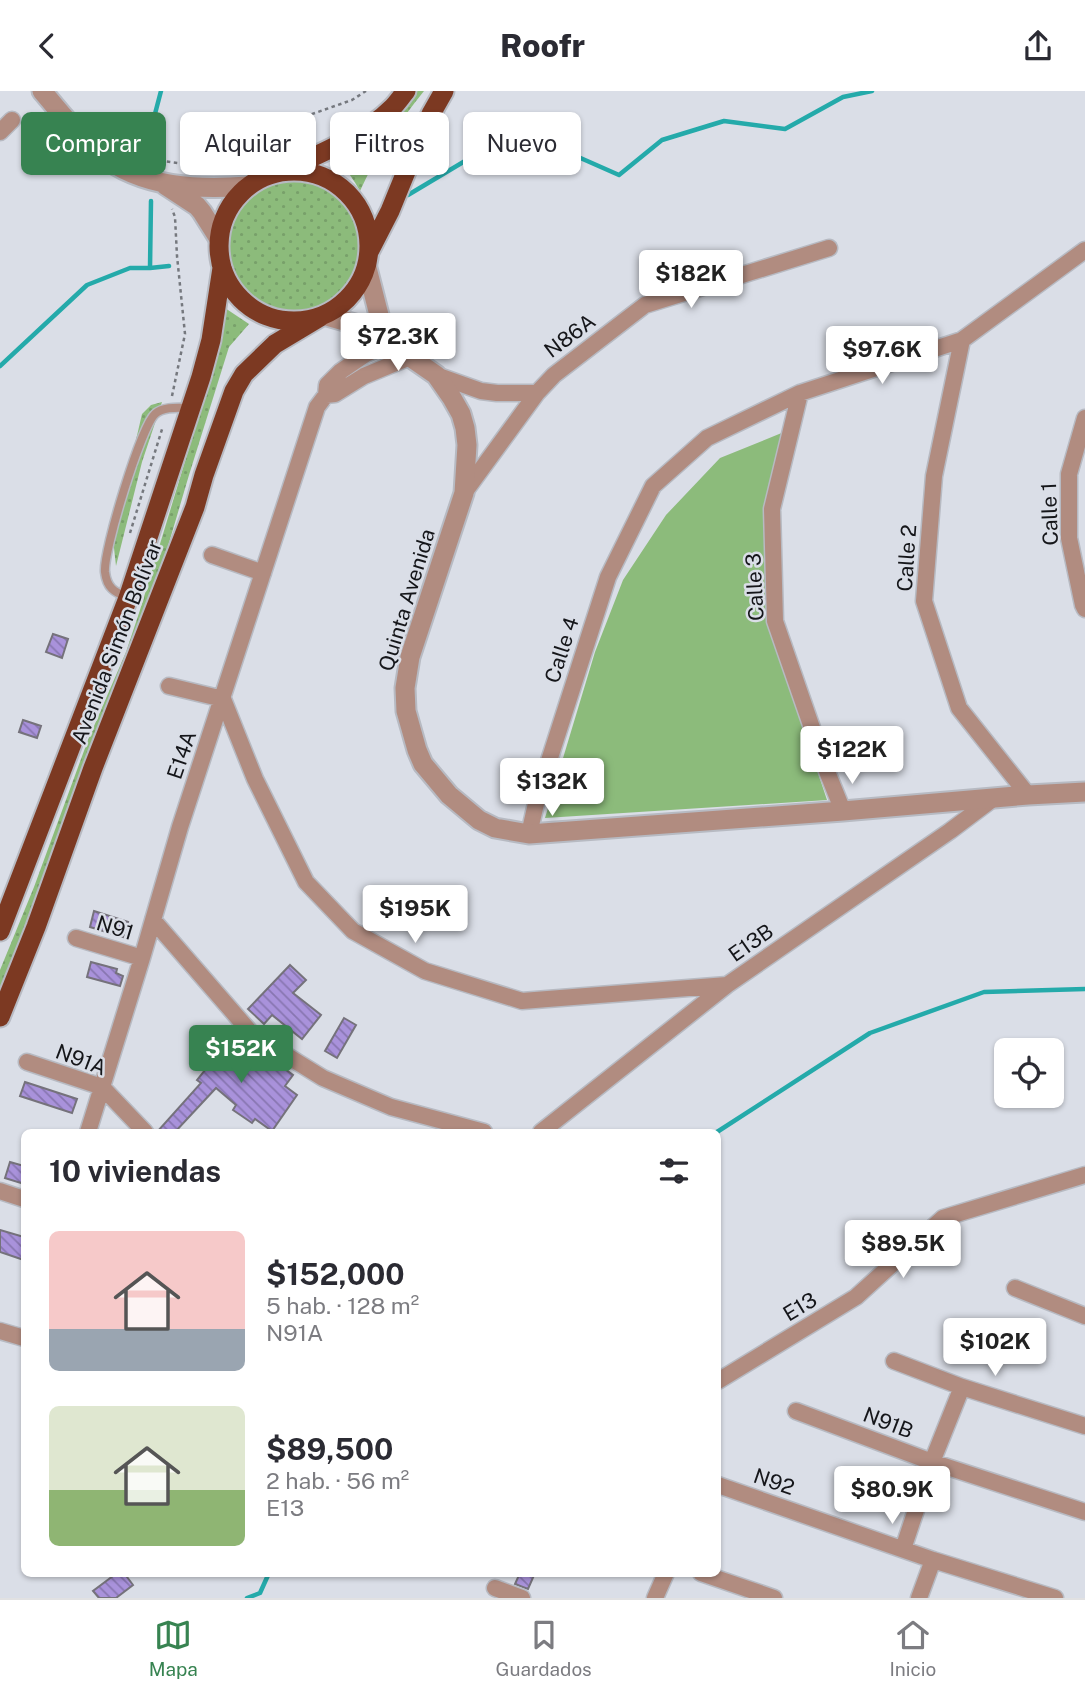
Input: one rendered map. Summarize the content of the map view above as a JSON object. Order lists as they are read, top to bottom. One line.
{"streets":{"highway":["Avenida Simón Bolívar"],"street":["N86A","Calle 1","Calle 2","Calle 3","Quinta Avenida","Calle 4","E14A","N91","E13B","N91A","E13","N91B","N92"]},"crossings":[["N86A","Quinta Avenida"],["Calle 2","Quinta Avenida"],["Calle 3","Quinta Avenida"],["Calle 3","Calle 4"],["Quinta Avenida","Avenida Simón Bolívar"],["Quinta Avenida","Calle 4"],["Quinta Avenida","E14A"],["Quinta Avenida","E13B"],["E14A","N91"],["E14A","N91A"]],"page":{"header":"Roofr","chip":["Comprar","Alquilar","Filtros","Nuevo"],"price":["$182K","$72.3K","$97.6K","$122K","$132K","$195K","$152K","$89.5K","$102K","$80.9K"],"heading":"10 viviendas","list":[{"name":"$152,000","note":"5 hab. · 128 m² · N91A"},{"name":"$89,500","note":"2 hab. · 56 m² · E13"}],"tabs":["Mapa","Guardados","Inicio"]}}
